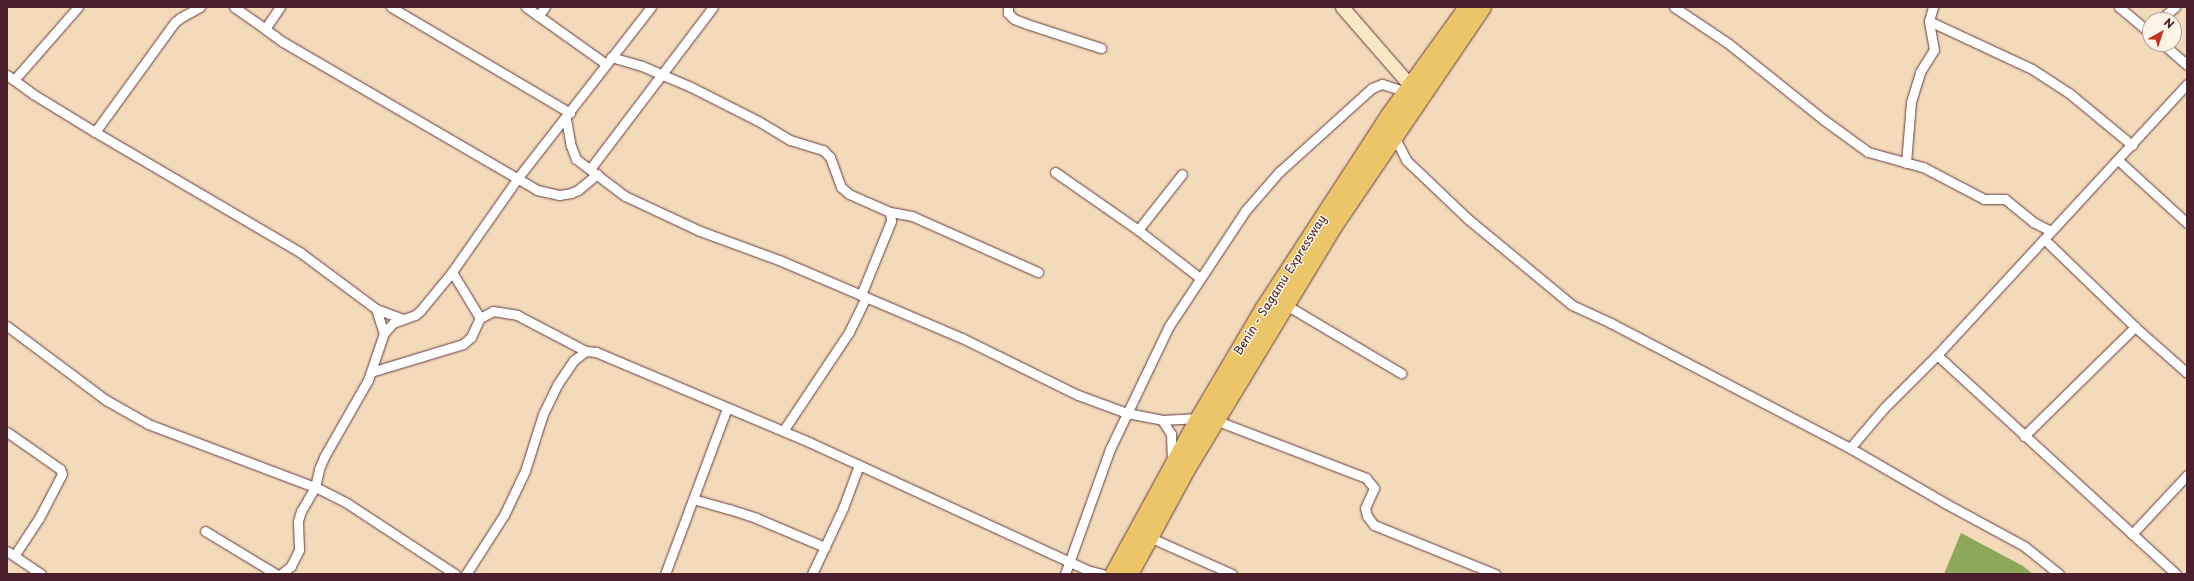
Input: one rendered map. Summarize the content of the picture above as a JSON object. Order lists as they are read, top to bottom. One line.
{"streets":{"highway":["Benin - Sagamu Expressway"]},"north":"top right"}
